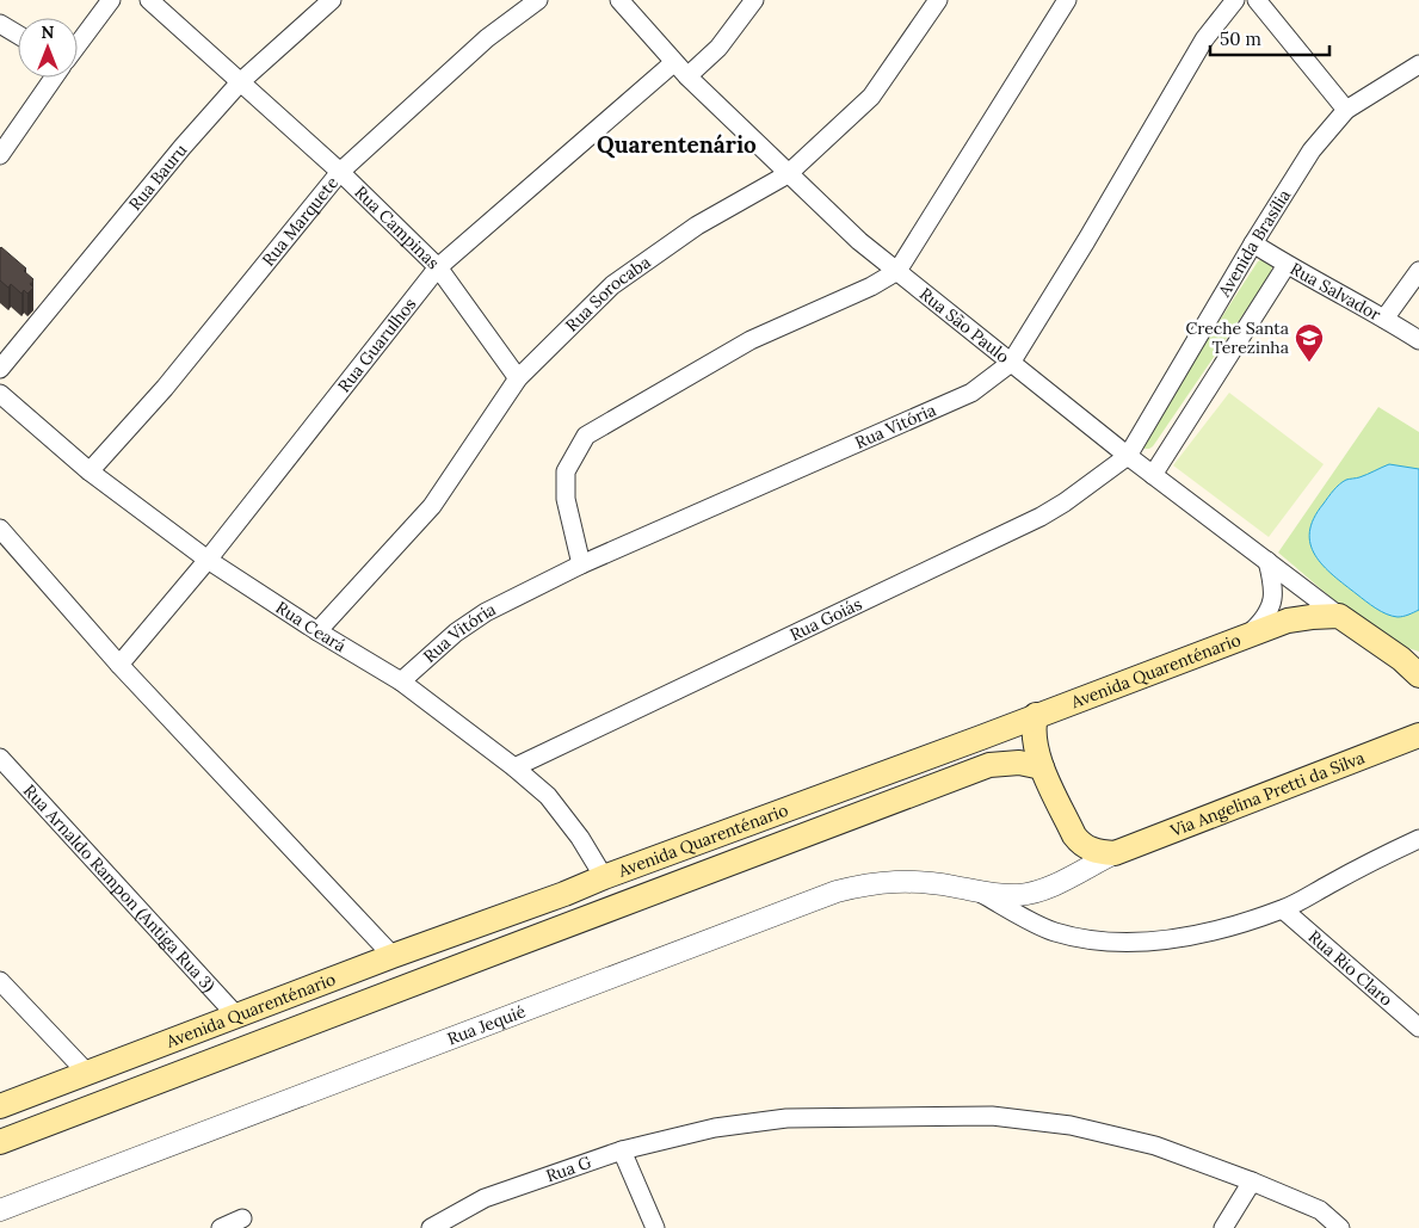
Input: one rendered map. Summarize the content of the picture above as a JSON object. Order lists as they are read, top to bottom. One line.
{"streets":{"main road":["Avenida Quarenténario","Via Angelina Pretti da Silva"],"street":["Rua Bauru","Rua Marquete","Rua Campinas","Avenida Brasília","Rua Salvador","Rua Sorocaba","Rua São Paulo","Rua Guarulhos","Rua Vitória","Rua Goiás","Rua Ceará","Rua Arnaldo Rampon (Antiga Rua 3)","Rua Rio Claro","Rua Jequié","Rua G"]},"crossings":[["Rua Bauru","Rua Campinas"],["Rua Marquete","Rua Campinas"],["Rua Marquete","Rua Ceará"],["Rua Campinas","Rua Sorocaba"],["Rua Campinas","Rua Guarulhos"],["Avenida Brasília","Rua Salvador"],["Avenida Brasília","Rua São Paulo"],["Avenida Brasília","Rua Goiás"],["Rua Sorocaba","Rua São Paulo"],["Rua Sorocaba","Rua Ceará"],["Rua São Paulo","Rua Guarulhos"],["Rua São Paulo","Rua Vitória"],["Rua São Paulo","Rua Goiás"],["Rua São Paulo","Avenida Quarenténario"],["Rua Guarulhos","Rua Ceará"],["Rua Vitória","Rua Ceará"],["Rua Goiás","Rua Ceará"],["Rua Ceará","Avenida Quarenténario"],["Avenida Quarenténario","Rua Arnaldo Rampon (Antiga Rua 3)"],["Via Angelina Pretti da Silva","Rua Jequié"]],"districts":["Quarentenário"],"places":{"school or university":["Creche Santa Terezinha"]},"scale_bar":"50 m","north":"top"}
